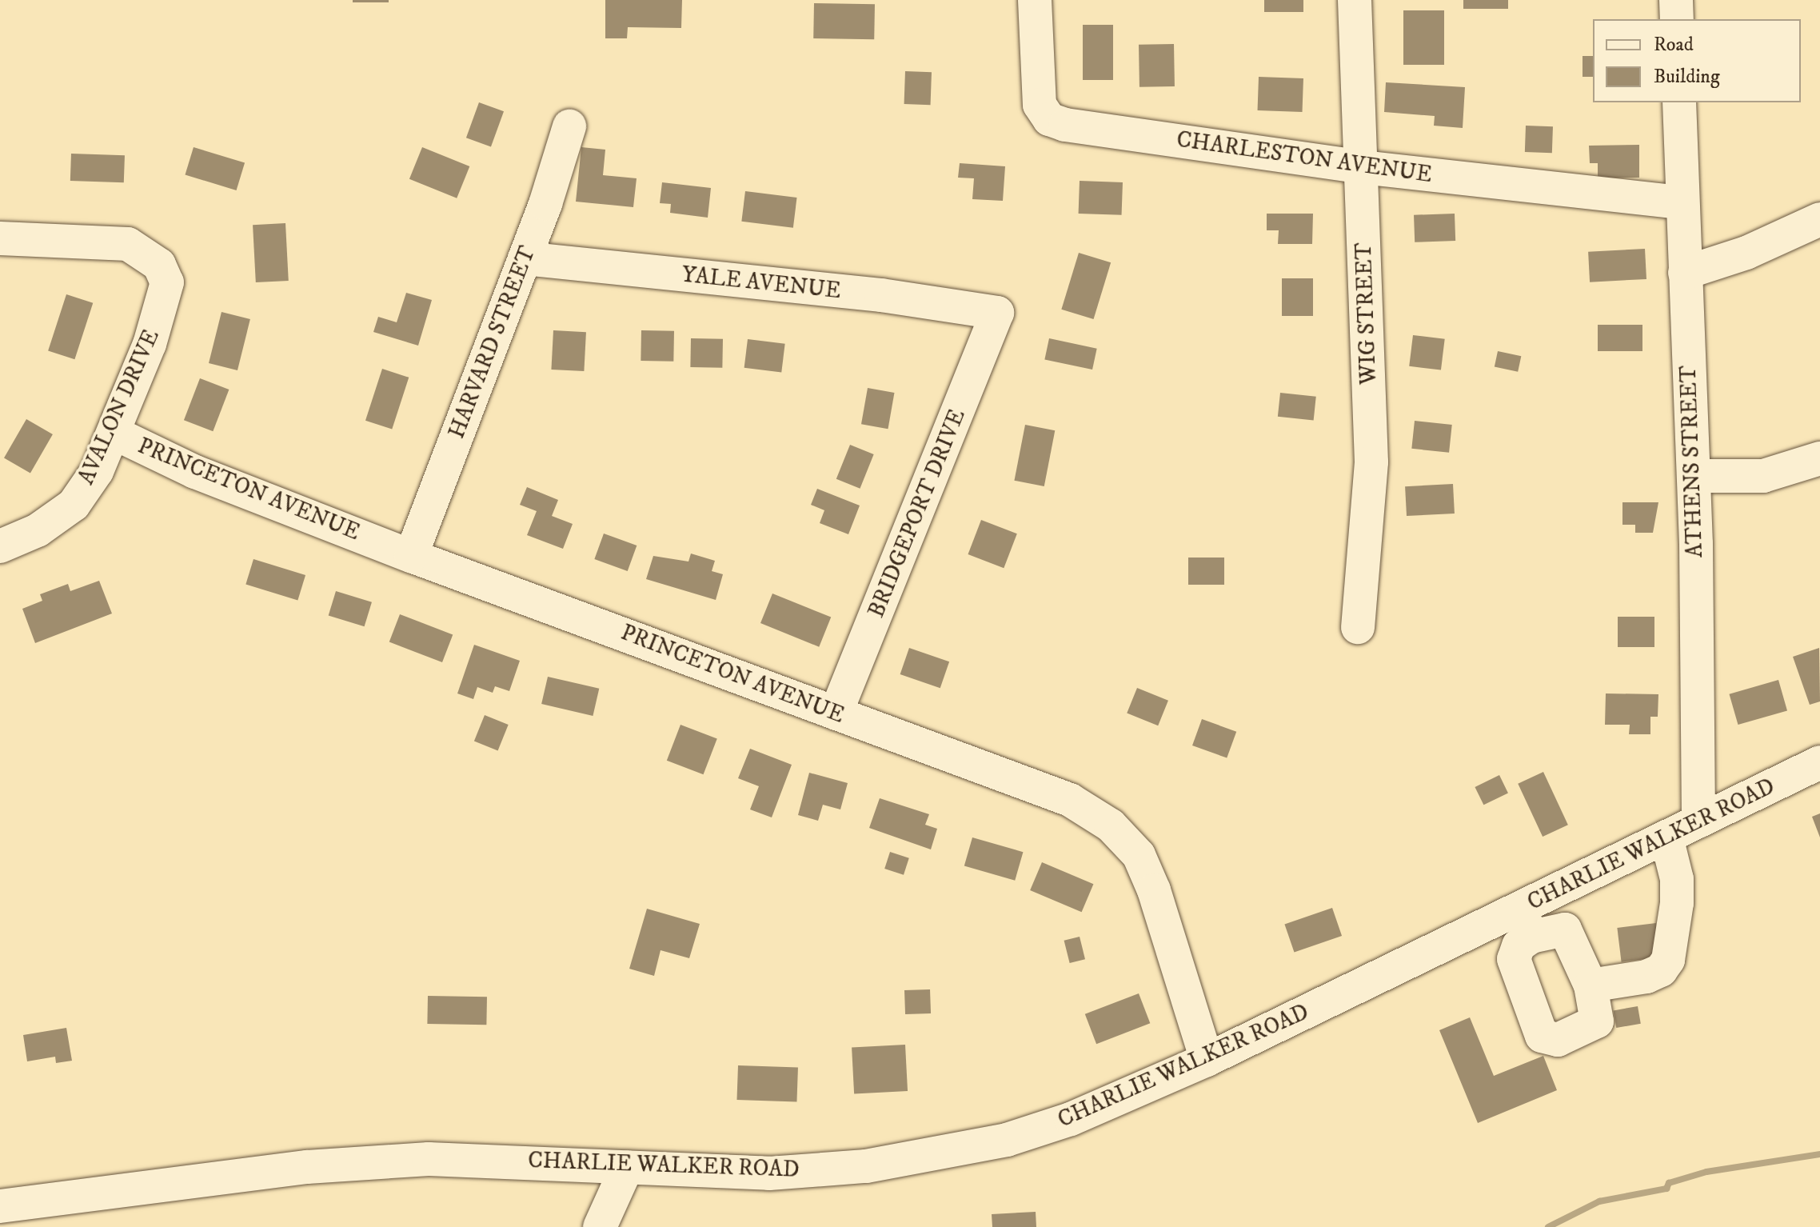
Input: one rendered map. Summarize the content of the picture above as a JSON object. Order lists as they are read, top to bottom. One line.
{"streets":{"street":["CHARLESTON AVENUE","YALE AVENUE","WIG STREET","HARVARD STREET","AVALON DRIVE","ATHENS STREET","PRINCETON AVENUE","BRIDGEPORT DRIVE","CHARLIE WALKER ROAD"]},"crossings":[["CHARLESTON AVENUE","WIG STREET"],["CHARLESTON AVENUE","ATHENS STREET"],["YALE AVENUE","HARVARD STREET"],["YALE AVENUE","BRIDGEPORT DRIVE"],["HARVARD STREET","PRINCETON AVENUE"],["AVALON DRIVE","PRINCETON AVENUE"],["ATHENS STREET","CHARLIE WALKER ROAD"],["PRINCETON AVENUE","BRIDGEPORT DRIVE"],["PRINCETON AVENUE","CHARLIE WALKER ROAD"]],"legend":["Road","Building"]}
